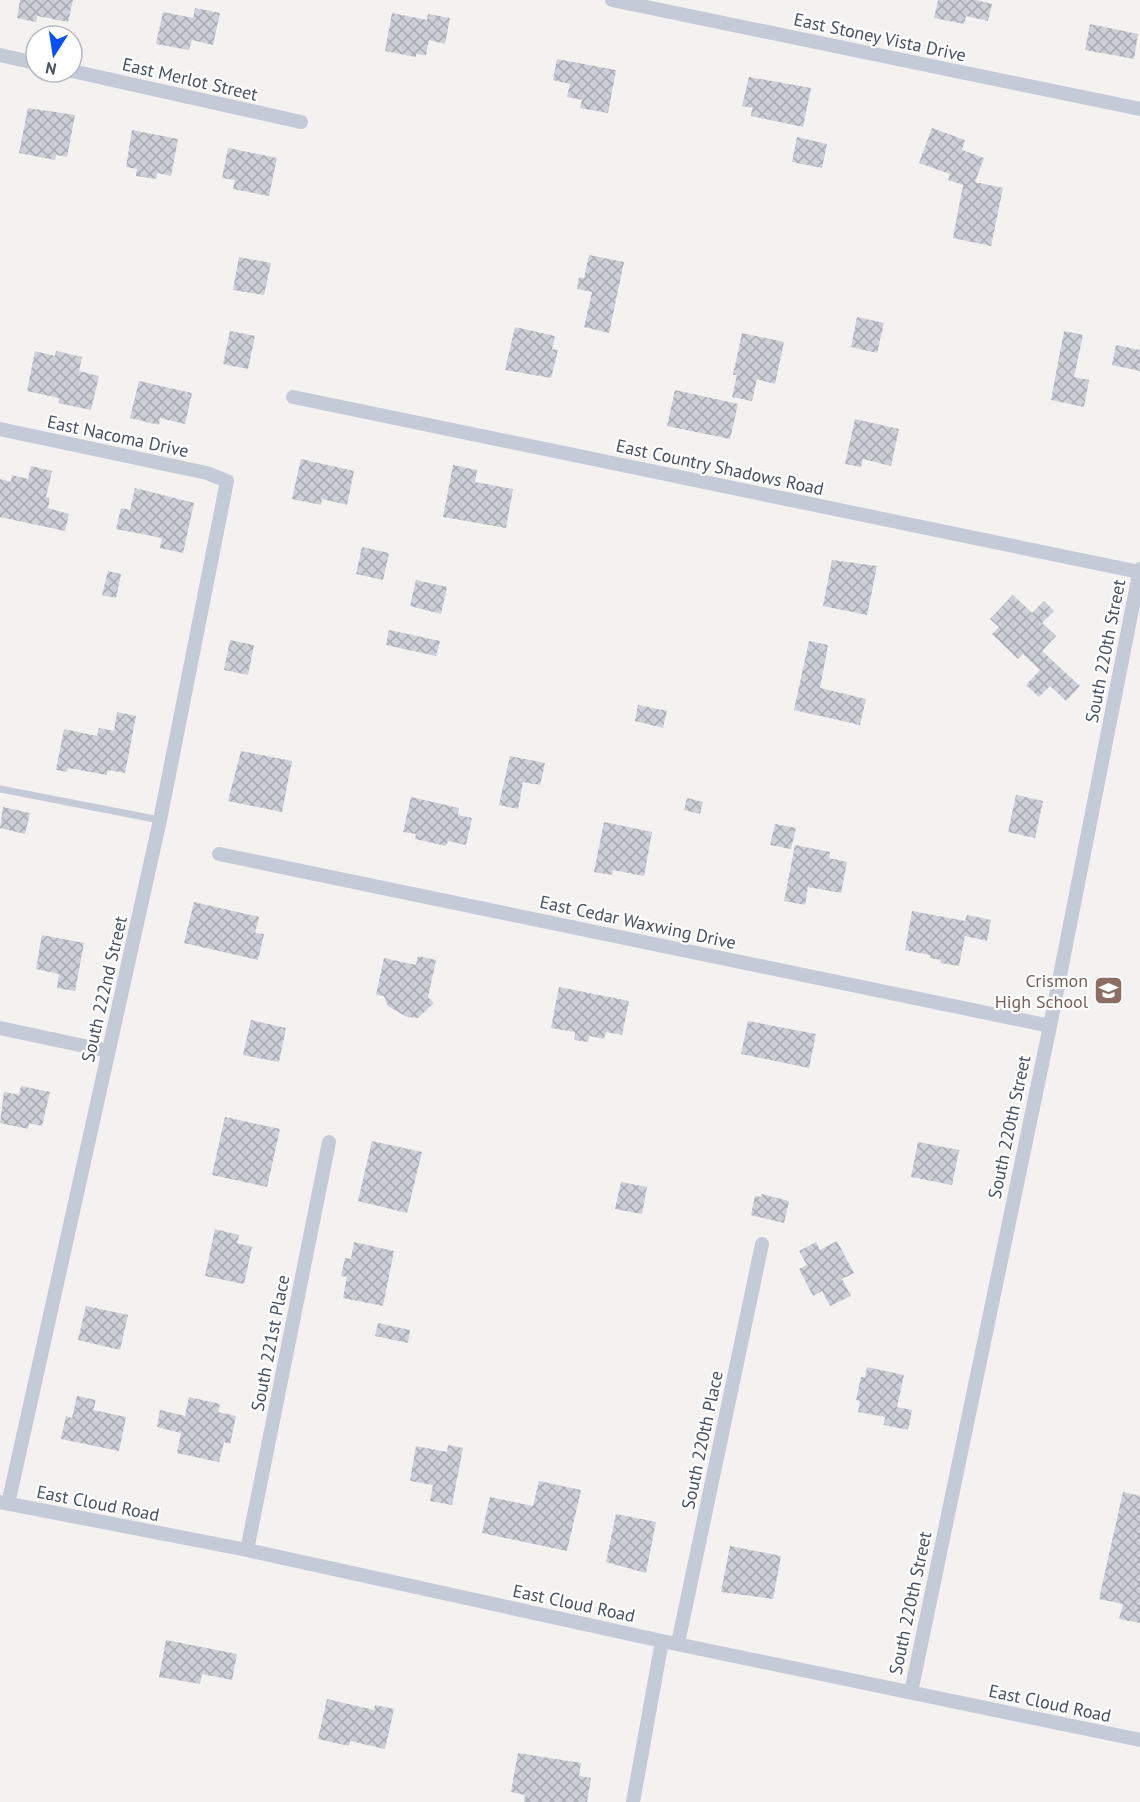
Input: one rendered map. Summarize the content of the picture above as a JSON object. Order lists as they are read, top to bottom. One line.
{"streets":{"street":["East Stoney Vista Drive","East Merlot Street","East Nacoma Drive","East Country Shadows Road","South 220th Street","East Cedar Waxwing Drive","South 222nd Street","South 221st Place","South 220th Place","East Cloud Road"]},"crossings":[["East Nacoma Drive","South 222nd Street"],["East Country Shadows Road","South 220th Street"],["South 220th Street","East Cedar Waxwing Drive"],["South 220th Street","East Cloud Road"],["South 222nd Street","East Cloud Road"],["South 221st Place","East Cloud Road"],["South 220th Place","East Cloud Road"]],"places":{"school or university":["Crismon High School"]},"north":"bottom"}
